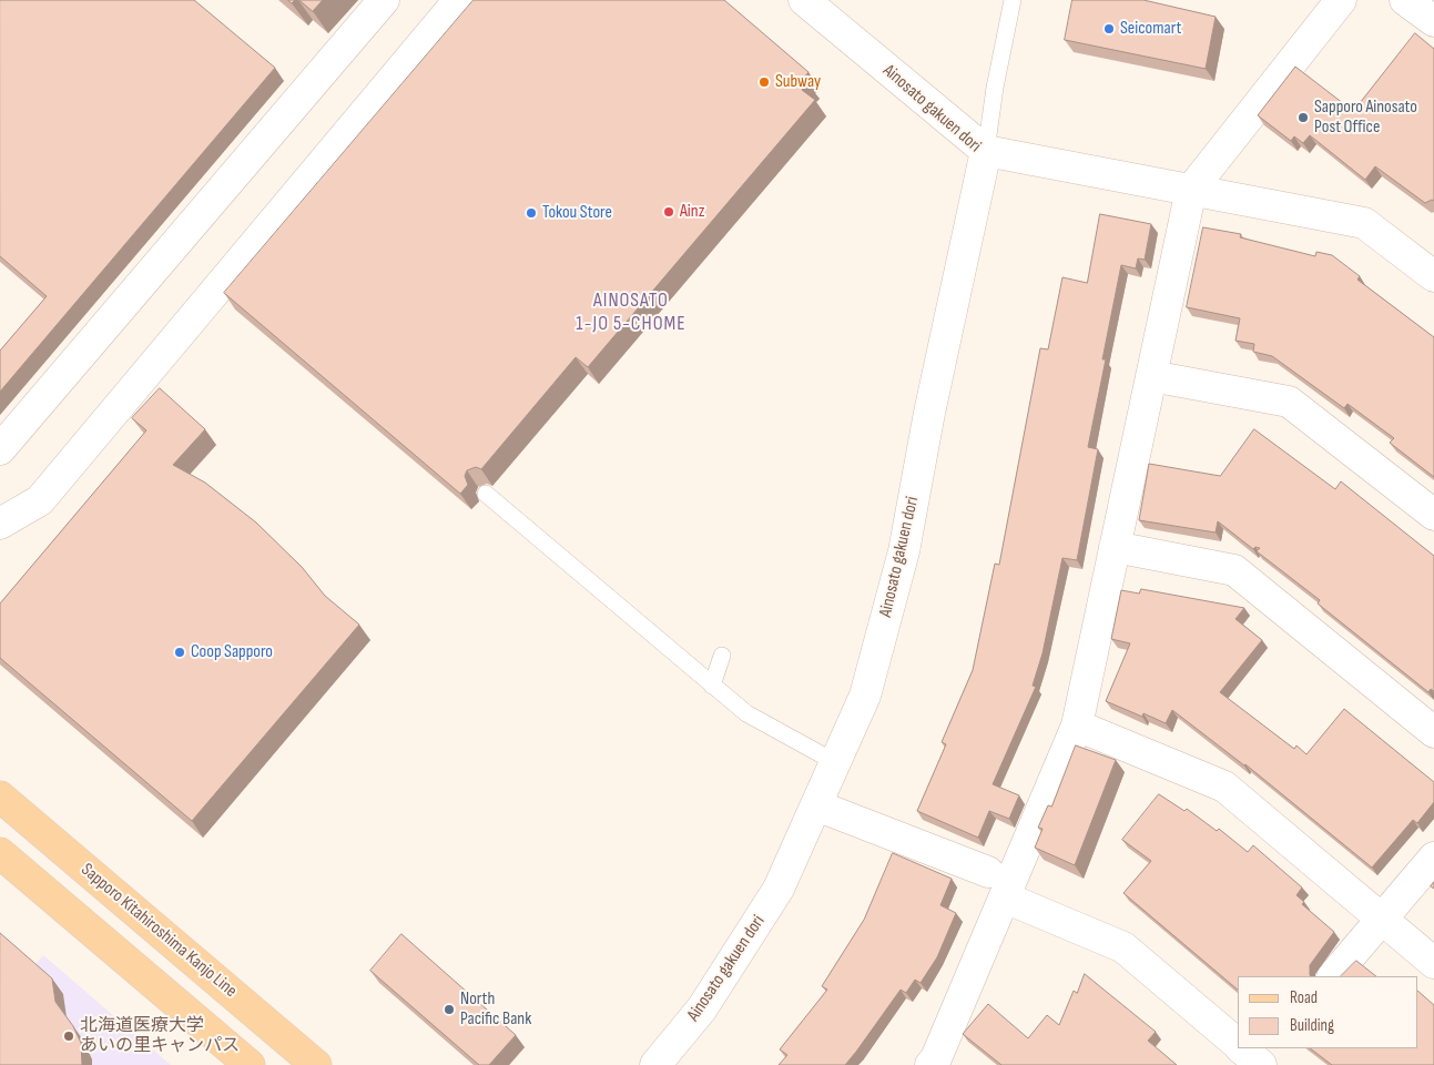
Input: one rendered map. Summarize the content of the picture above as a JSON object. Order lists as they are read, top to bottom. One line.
{"streets":{"main road":["Sapporo Kitahiroshima Kanjo Line"],"street":["Ainosato gakuen dori"]},"districts":["AINOSATO 1-JO 5-CHOME"],"places":["Seicomart","Subway","Sapporo Ainosato Post Office","Ainz","Tokou Store","Coop Sapporo","North Pacific Bank","北海道医療大学 あいの里キャンパス"],"legend":["Road","Building"]}
